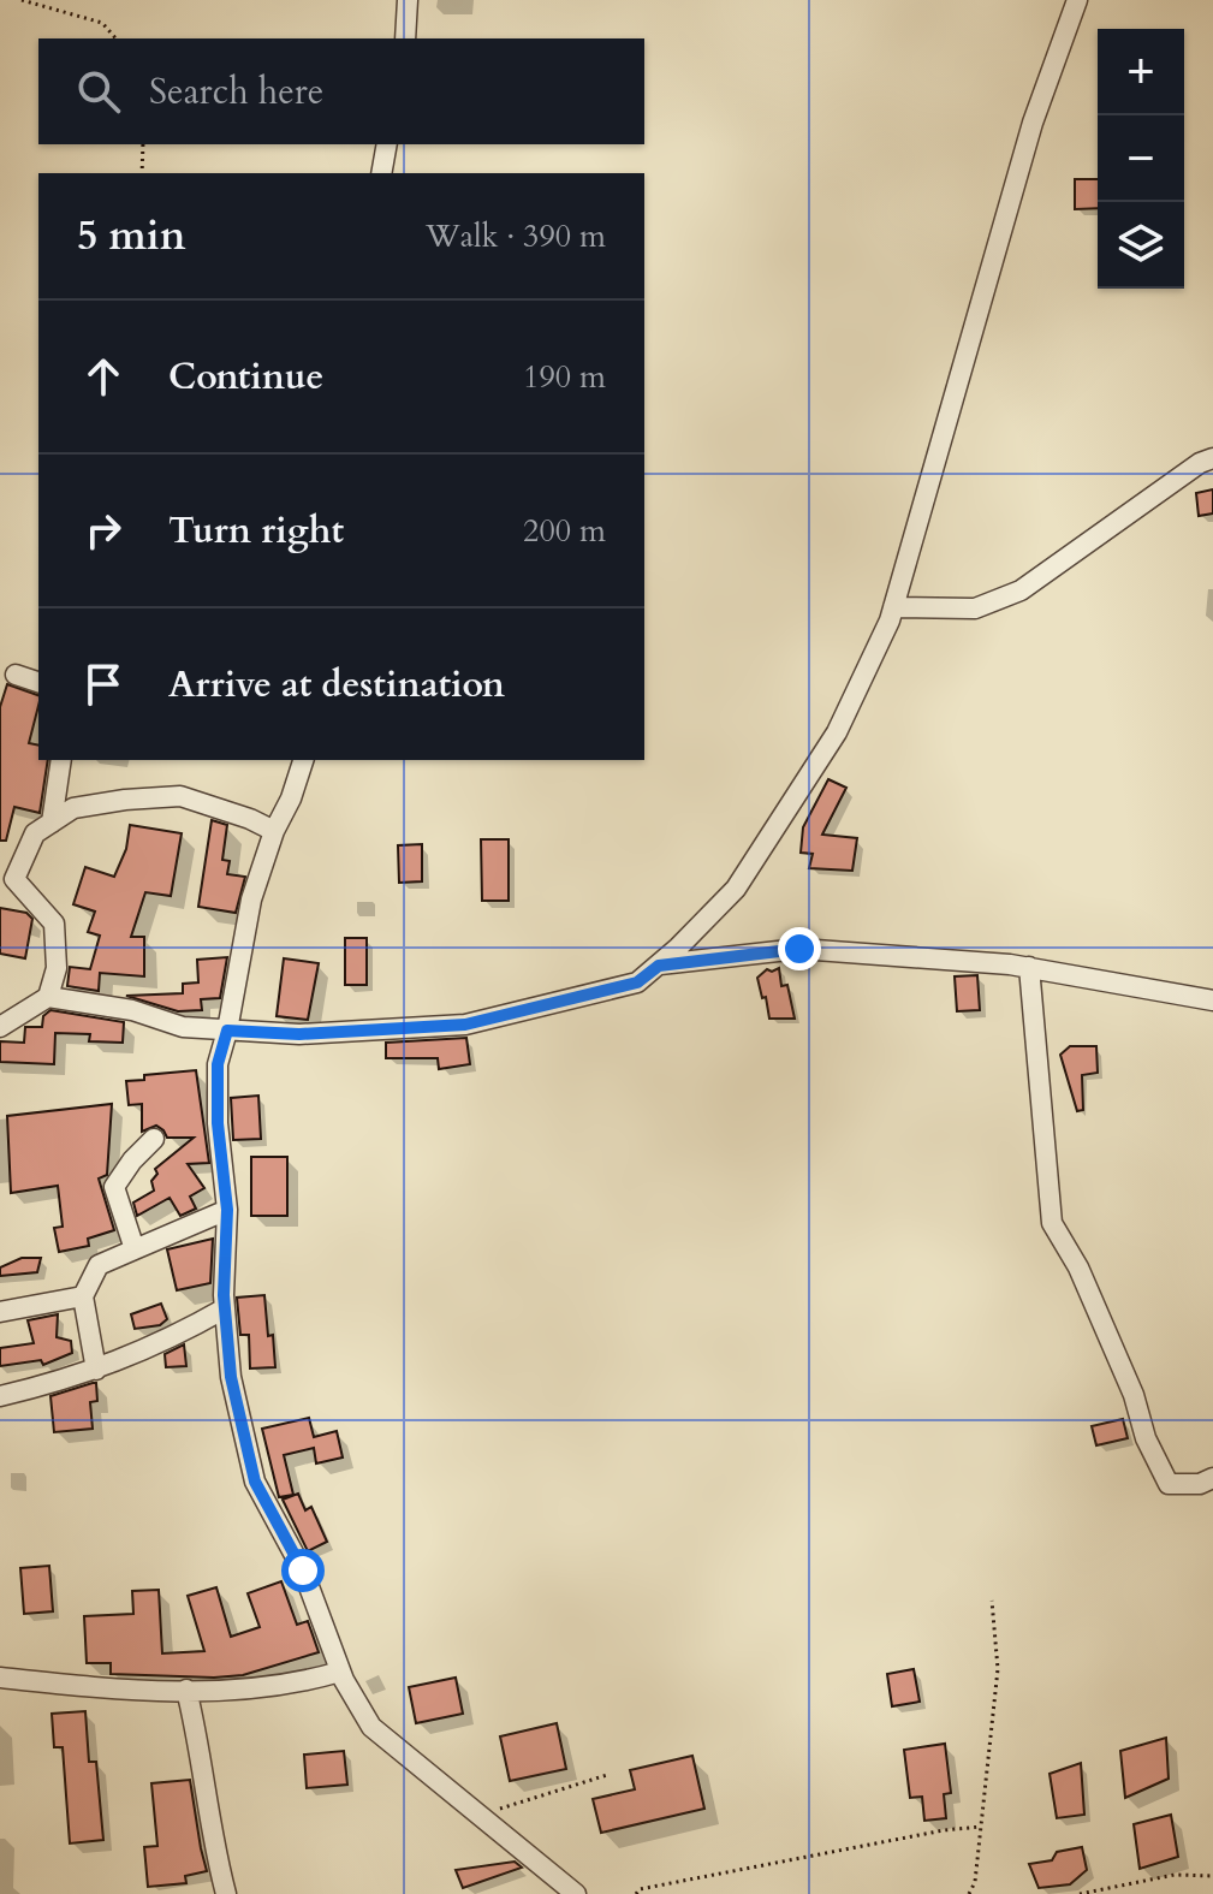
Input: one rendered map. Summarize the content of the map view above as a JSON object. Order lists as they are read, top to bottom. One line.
{"page":{"map_buttons":["+","−"],"search":"Search here","heading":["5 min","Walk · 390 m"],"list":[["Continue","190 m"],["Turn right","200 m"],"Arrive at destination"]}}
